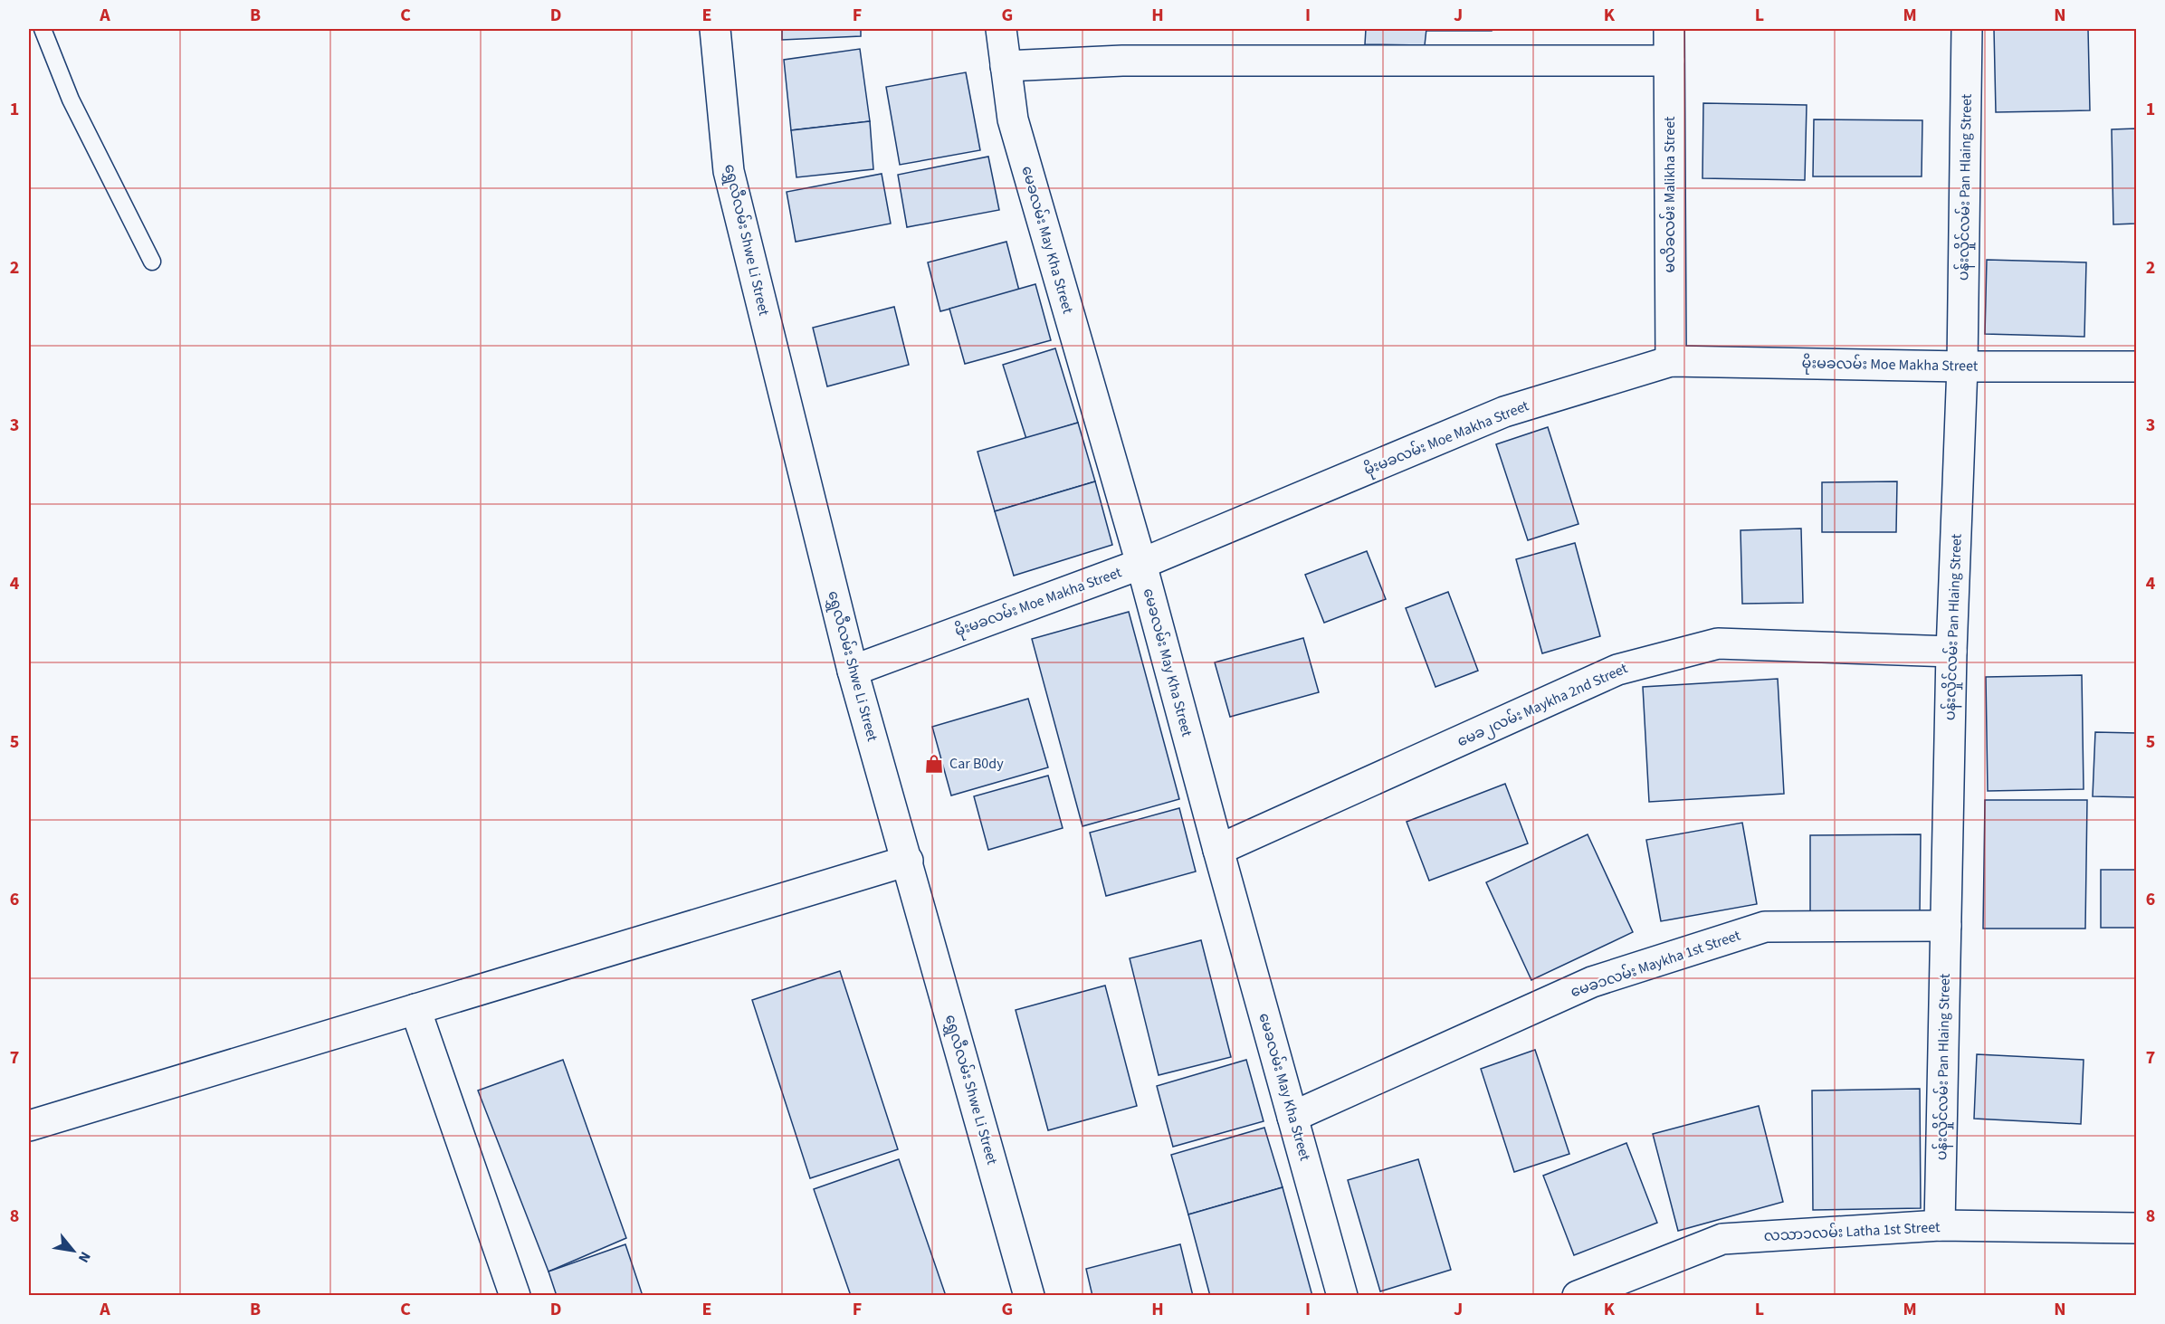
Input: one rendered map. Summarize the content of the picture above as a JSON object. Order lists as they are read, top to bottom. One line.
{"streets":{"street":["ပန်းလှိုင်လမ်း Pan Hlaing Street","မလိခလမ်း Malikha Street","ရွှေလီလမ်း Shwe Li Street","မေခလမ်း May Kha Street","မိုးမခလမ်း Moe Makha Street","မေခ၂လမ်း Maykha 2nd Street","မေခ၁လမ်း Maykha 1st Street","လသာ၁လမ်း Latha 1st Street"]},"crossings":[["ပန်းလှိုင်လမ်း Pan Hlaing Street","မိုးမခလမ်း Moe Makha Street"],["ပန်းလှိုင်လမ်း Pan Hlaing Street","မေခ၂လမ်း Maykha 2nd Street"],["ပန်းလှိုင်လမ်း Pan Hlaing Street","မေခ၁လမ်း Maykha 1st Street"],["ပန်းလှိုင်လမ်း Pan Hlaing Street","လသာ၁လမ်း Latha 1st Street"],["မလိခလမ်း Malikha Street","မိုးမခလမ်း Moe Makha Street"],["ရွှေလီလမ်း Shwe Li Street","မိုးမခလမ်း Moe Makha Street"],["မေခလမ်း May Kha Street","မိုးမခလမ်း Moe Makha Street"],["မေခလမ်း May Kha Street","မေခ၂လမ်း Maykha 2nd Street"],["မေခလမ်း May Kha Street","မေခ၁လမ်း Maykha 1st Street"]],"places":{"shop":["Car B0dy"]},"north":"bottom right","grid":{"columns":["A","B","C","D","E","F","G","H","I","J","K","L","M","N"],"rows":["1","2","3","4","5","6","7","8"]}}
